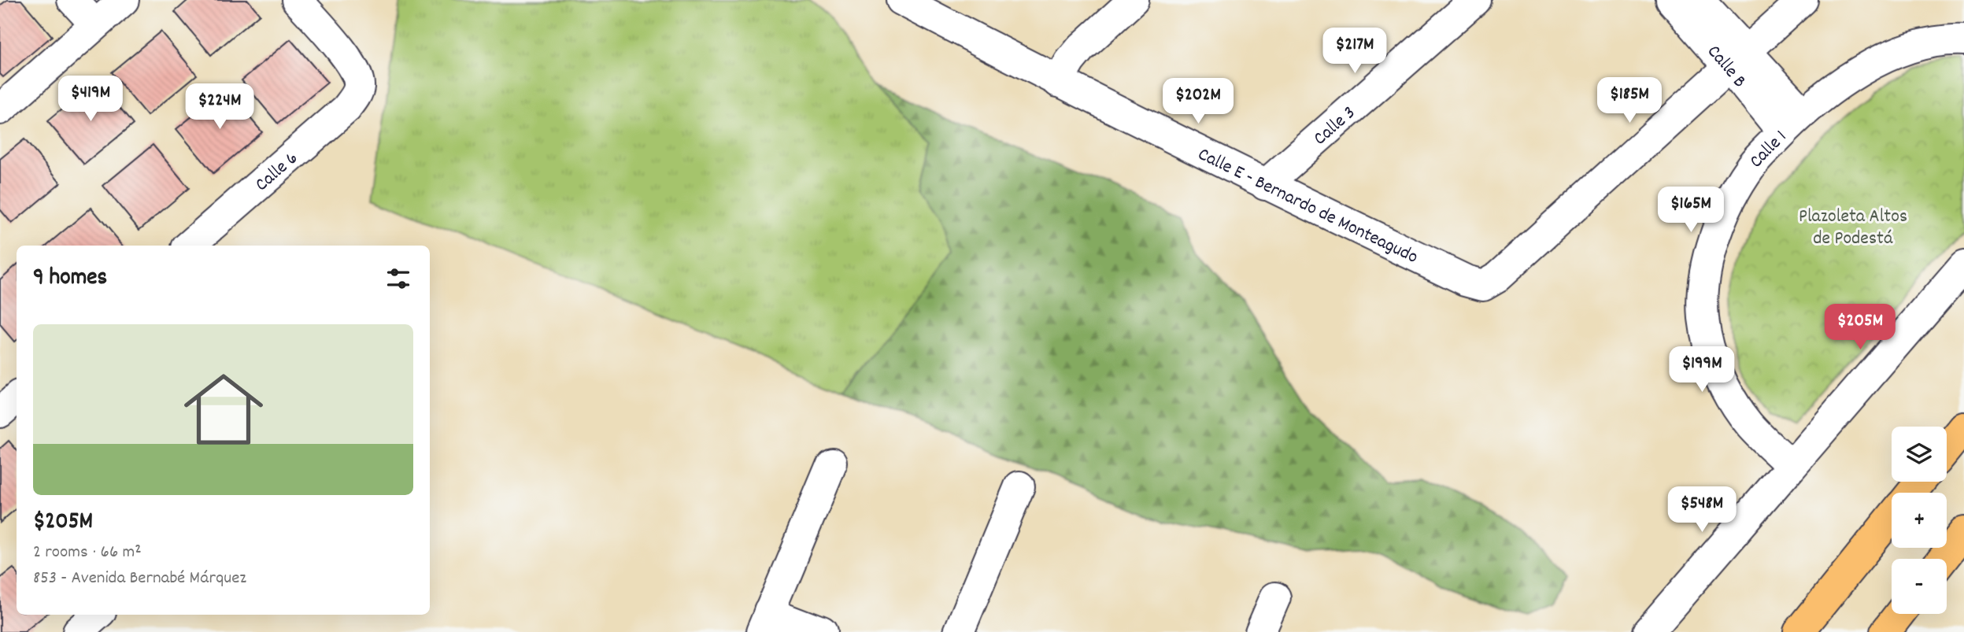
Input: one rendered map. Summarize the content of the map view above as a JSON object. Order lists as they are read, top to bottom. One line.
{"streets":{"street":["Calle B","Calle 3","Calle 1","Calle 6","Calle E - Bernardo de Monteagudo"]},"crossings":[["Calle B","Calle 1"],["Calle B","Calle E - Bernardo de Monteagudo"],["Calle 3","Calle E - Bernardo de Monteagudo"]],"parks":["Plazoleta Altos de Podestá"],"page":{"price":["$217M","$419M","$185M","$202M","$224M","$165M","$205M","$199M","$548M"],"heading":"9 homes","list":[{"name":"$205M","note":"2 rooms · 66 m² · 853 - Avenida Bernabé Márquez"}],"map_buttons":["+","−"]}}
